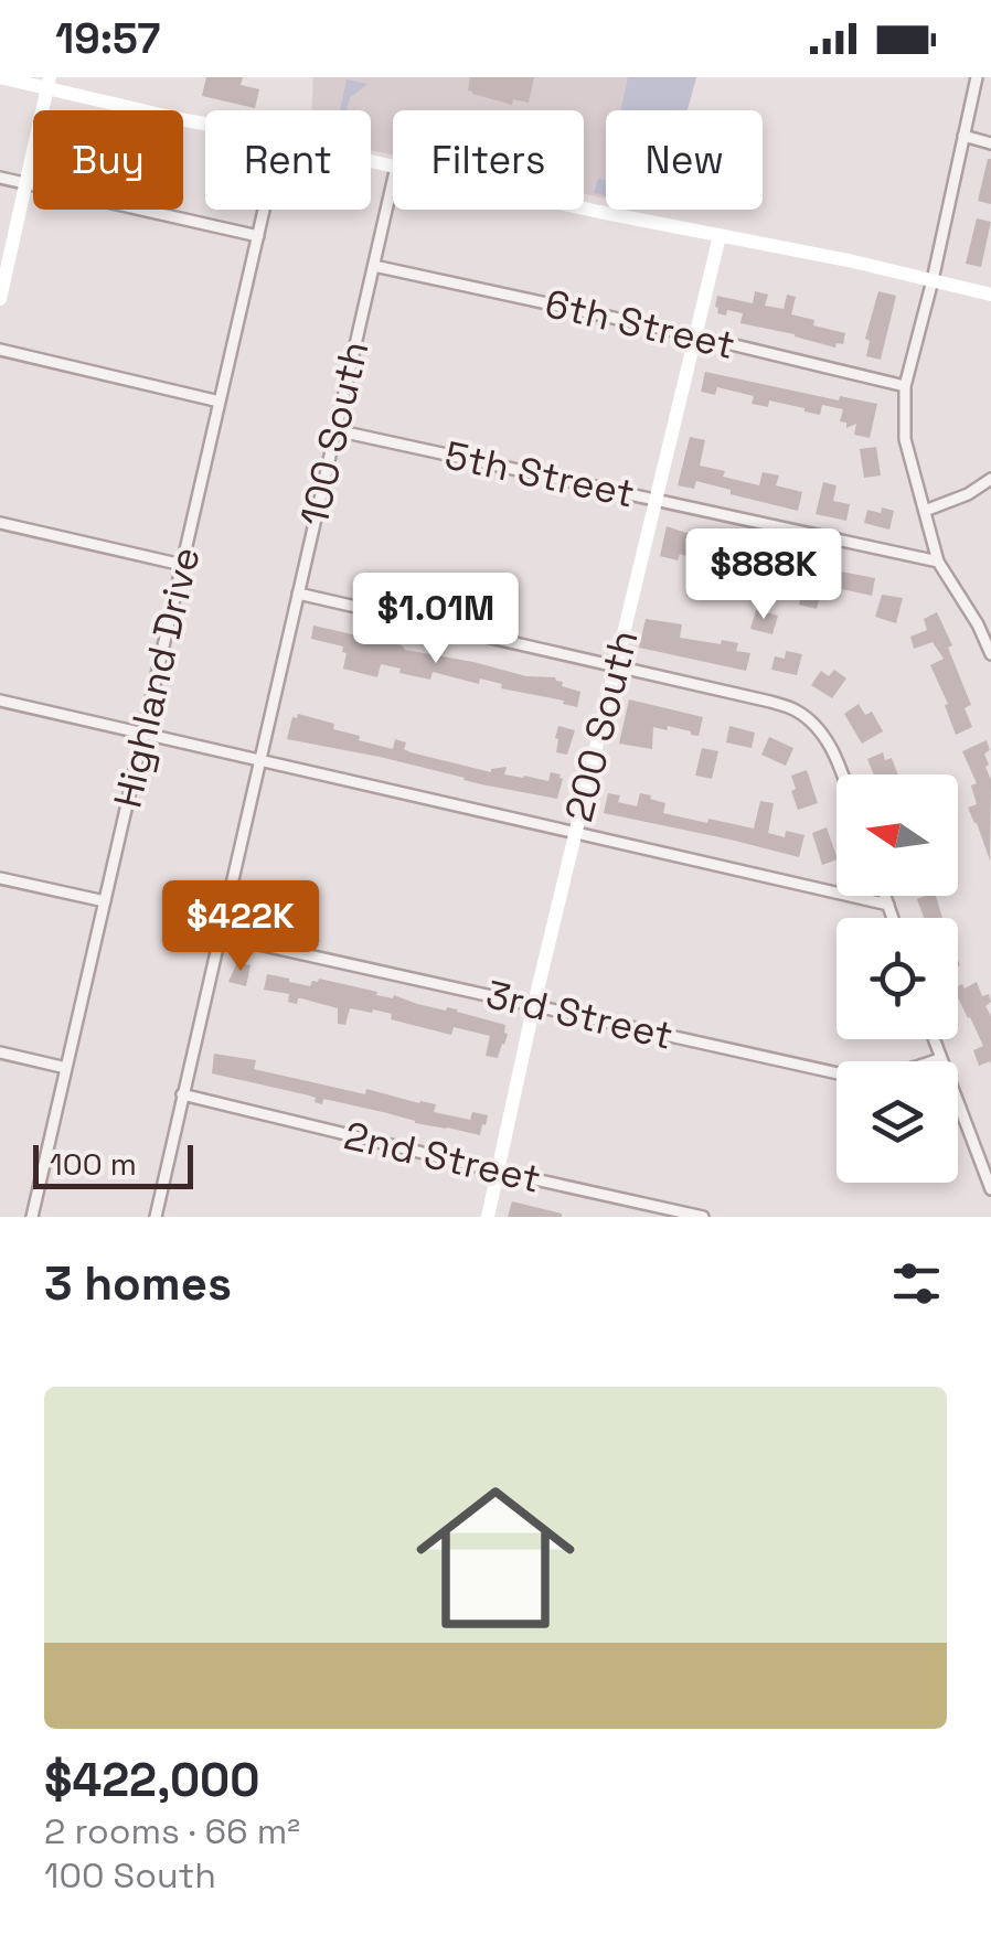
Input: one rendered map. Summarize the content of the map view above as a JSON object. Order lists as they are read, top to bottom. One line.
{"streets":{"street":["6th Street","100 South","5th Street","Highland Drive","200 South","3rd Street","2nd Street"]},"crossings":[["6th Street","100 South"],["6th Street","200 South"],["100 South","5th Street"],["100 South","3rd Street"],["100 South","2nd Street"],["5th Street","200 South"],["200 South","3rd Street"],["200 South","2nd Street"]],"scale_bar":"100 m","north":"left","page":{"status":"19:57","chip":["Buy","Rent","Filters","New"],"price":["$888K","$1.01M","$422K"],"scale":"100 m","heading":"3 homes","list":[{"name":"$422,000","note":"2 rooms · 66 m² · 100 South"}]}}
